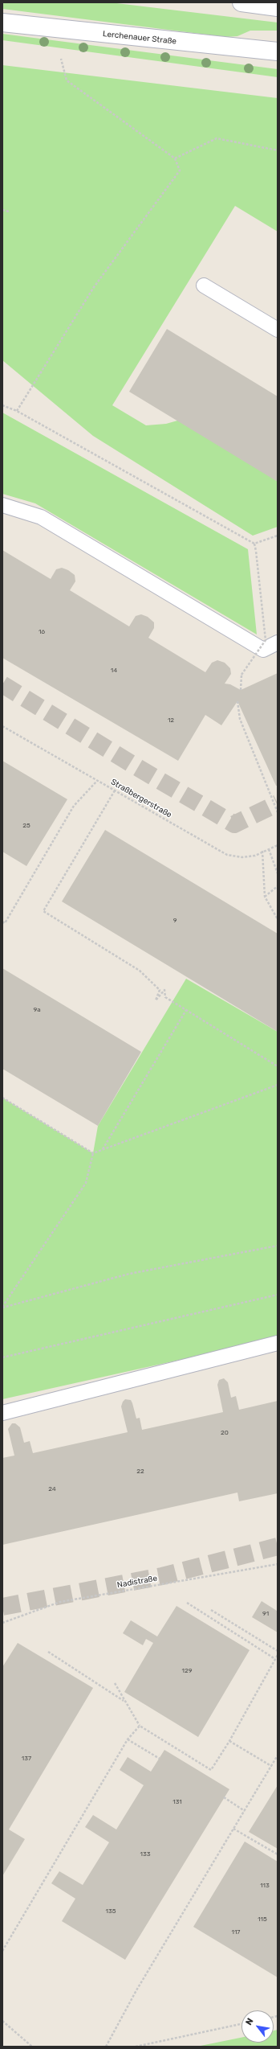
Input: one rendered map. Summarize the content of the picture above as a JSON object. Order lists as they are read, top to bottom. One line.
{"streets":{"main road":["Lerchenauer Straße"],"path":["Straßbergerstraße","Nadistraße"]},"house_numbers":["16","14","12","25","9","9a","20","22","24","91","129","137","131","133","113","135","115","117"],"north":"top left"}
